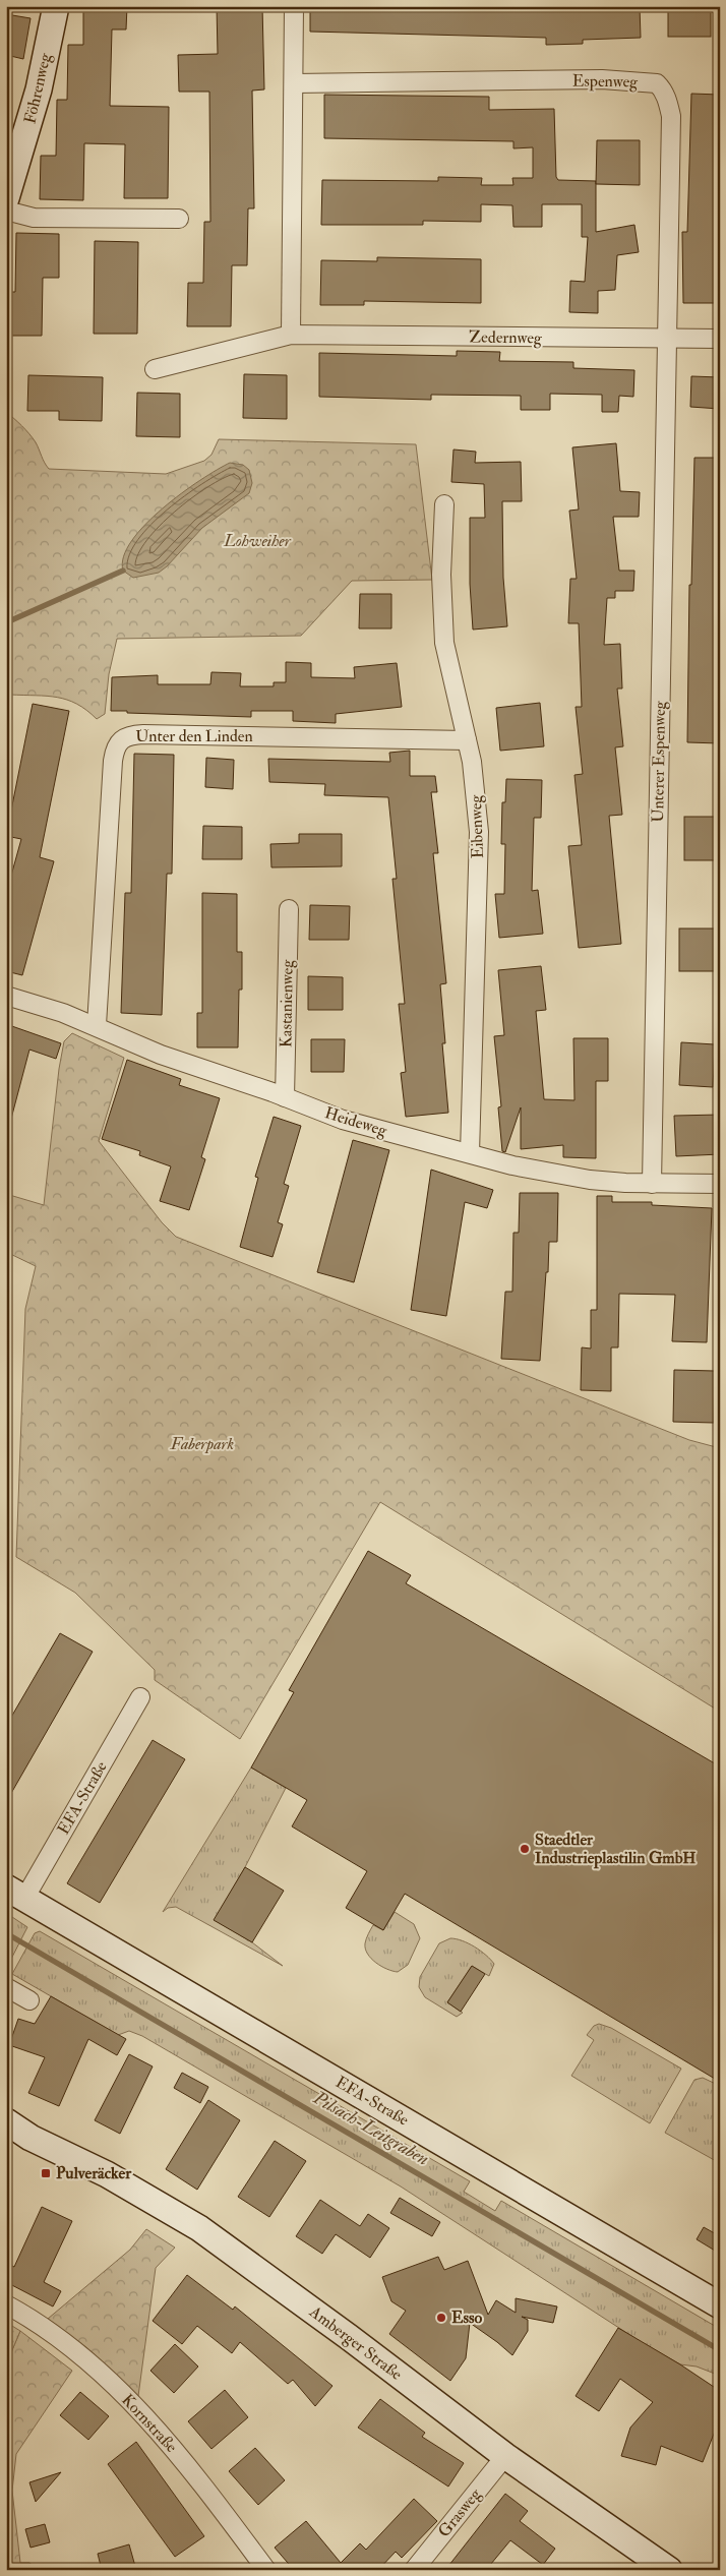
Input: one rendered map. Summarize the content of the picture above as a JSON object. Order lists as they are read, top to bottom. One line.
{"streets":{"street":["Espenweg","Föhrenweg","Zedernweg","Unter den Linden","Unterer Espenweg","Eibenweg","Kastanienweg","Heideweg","EFA-Straße","Amberger Straße","Kornstraße","Grasweg"]},"crossings":[["Espenweg","Zedernweg"],["Espenweg","Unterer Espenweg"],["Zedernweg","Unterer Espenweg"],["Unter den Linden","Eibenweg"],["Unter den Linden","Heideweg"],["Unterer Espenweg","Heideweg"],["Eibenweg","Heideweg"],["Kastanienweg","Heideweg"],["Amberger Straße","Grasweg"]],"water":["Pilsach-Leitgraben"],"parks":["Lohweiher","Faberpark"],"places":{"other":["Staedtler Industrieplastilin GmbH","Esso"],"transit":["Pulveräcker"]}}
